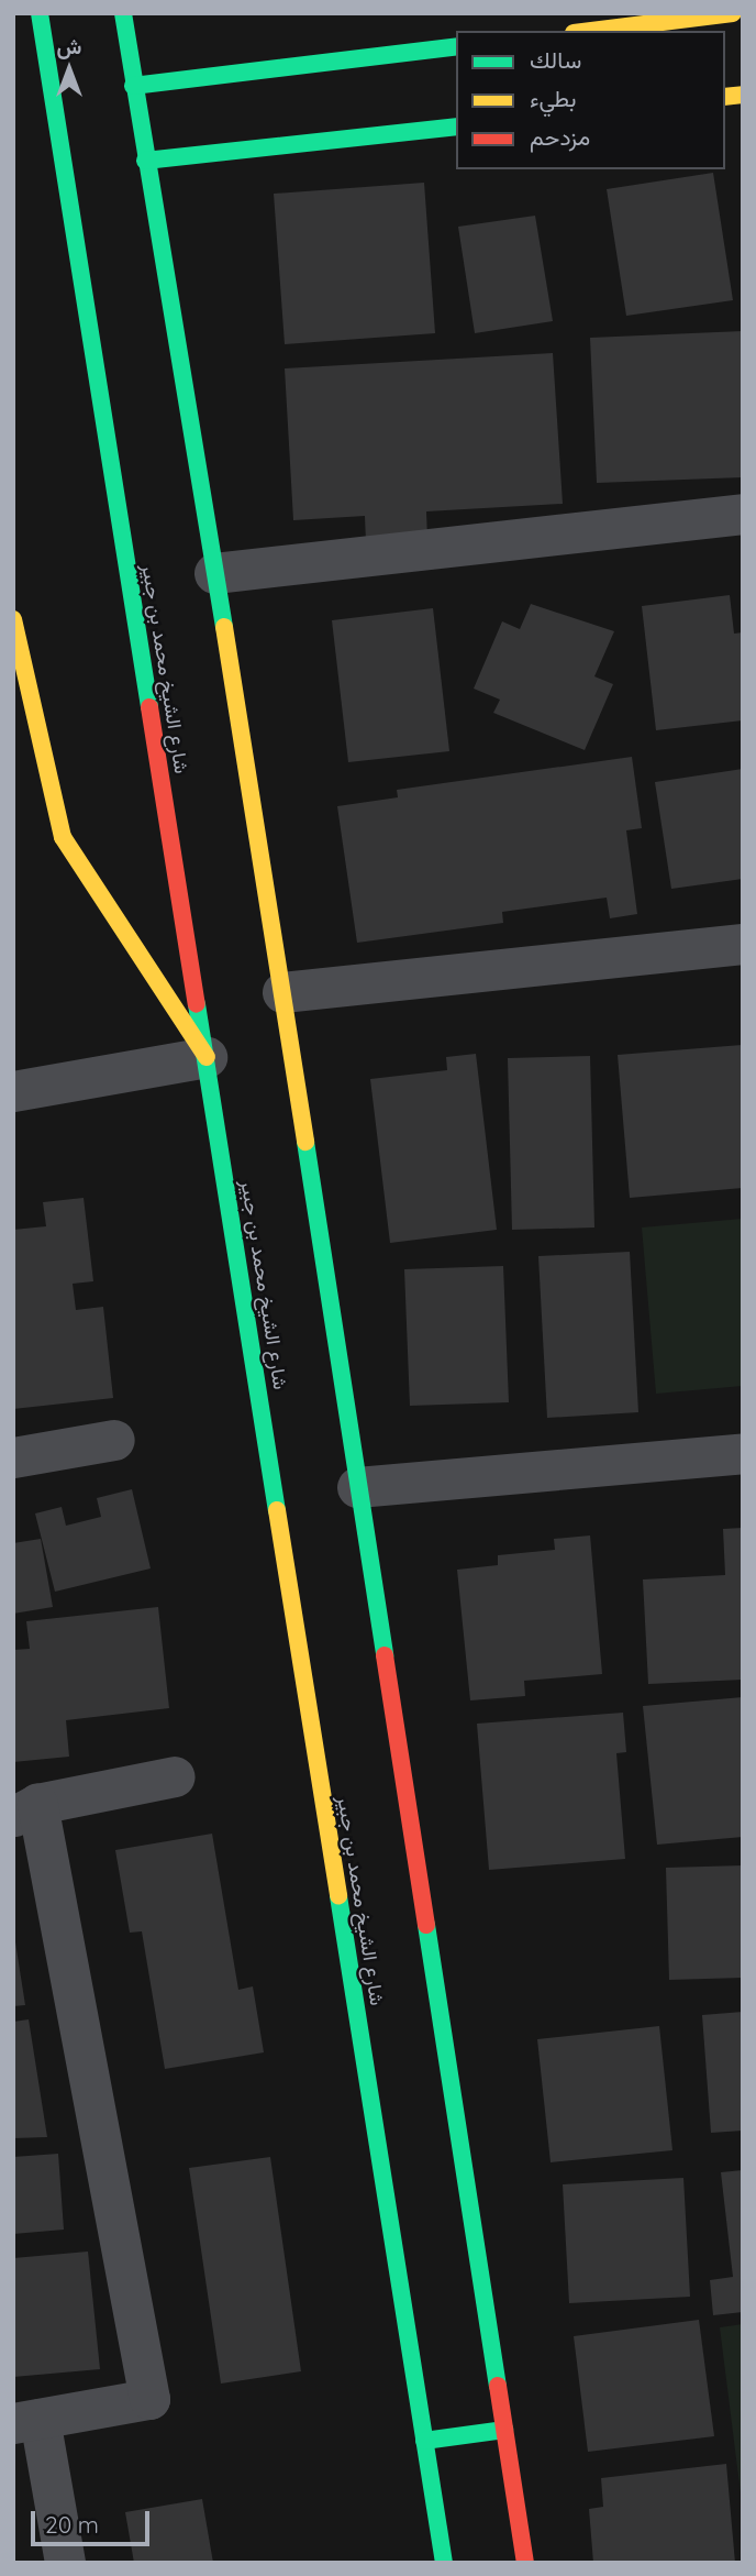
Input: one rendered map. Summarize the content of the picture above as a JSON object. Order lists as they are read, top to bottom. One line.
{"streets":{"main road":["شارع الشيخ محمد بن جبير"]},"legend":["سالك","بطيء","مزدحم"],"scale_bar":"20 m","north":"top"}
